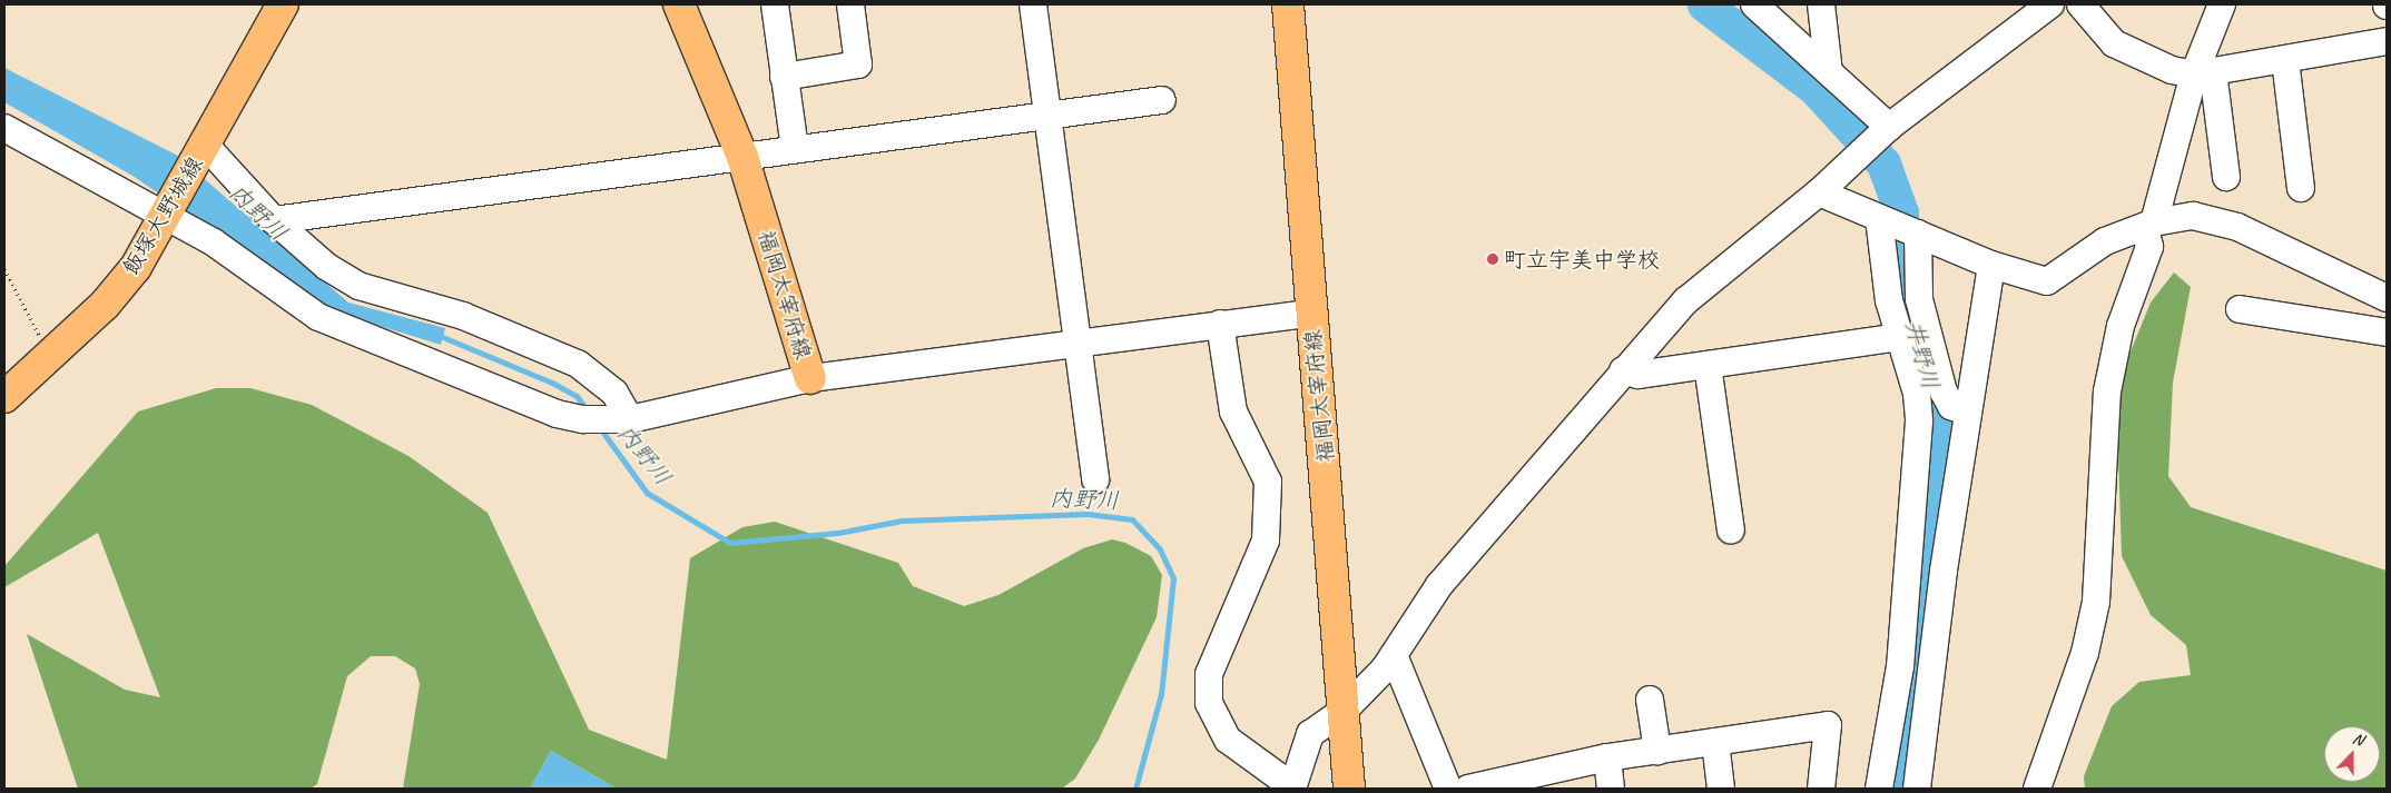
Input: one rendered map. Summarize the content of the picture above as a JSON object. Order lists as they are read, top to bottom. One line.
{"streets":{"main road":["飯塚大野城線","福岡太宰府線"]},"water":["内野川","井野川"],"places":["町立宇美中学校"],"north":"top"}
